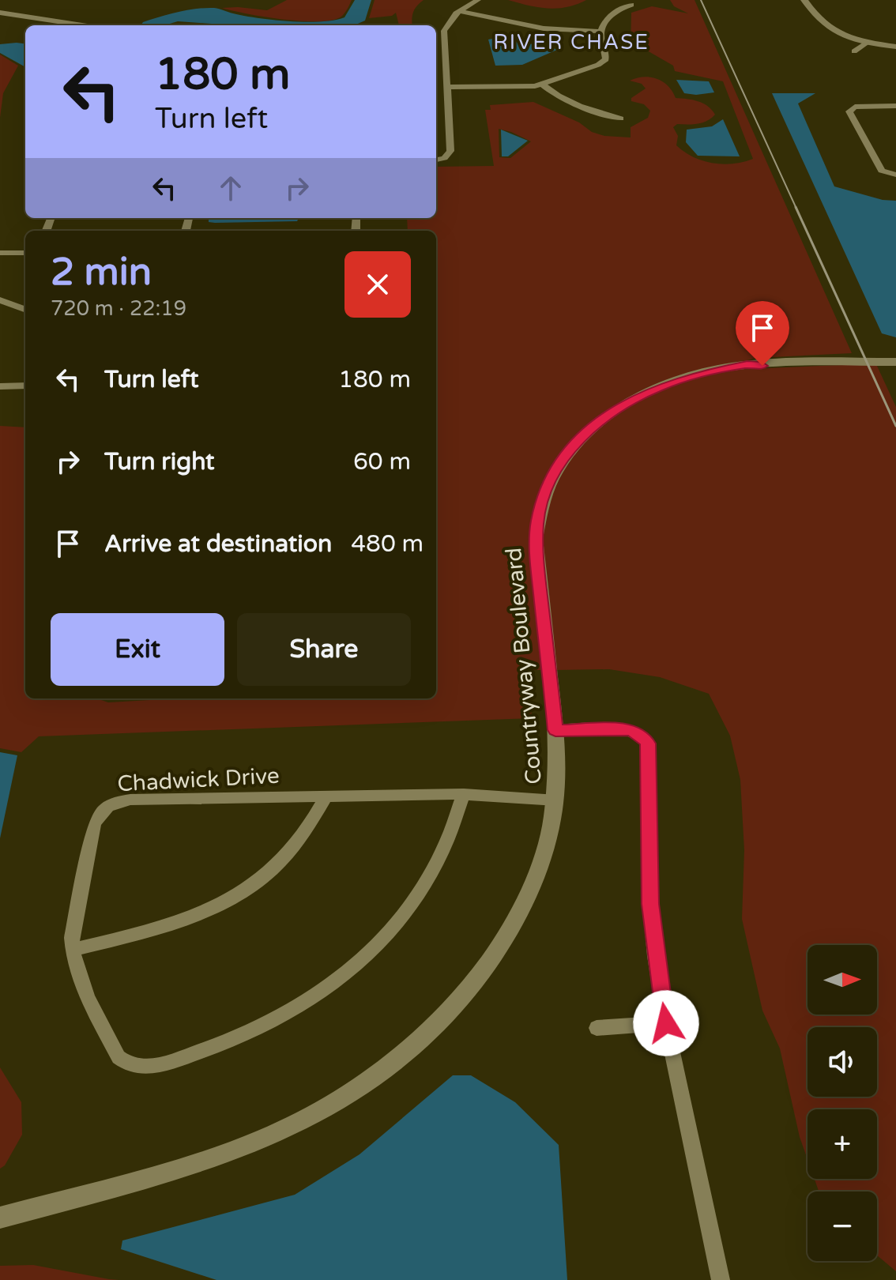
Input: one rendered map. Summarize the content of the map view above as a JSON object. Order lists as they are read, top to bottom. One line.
{"streets":{"street":["Countryway Boulevard","Chadwick Drive"]},"crossings":[["Countryway Boulevard","Chadwick Drive"]],"districts":["RIVER CHASE"],"north":"right","page":{"turn":["180 m","Turn left"],"heading":["2 min","720 m · 22:19"],"list":[{"name":"Turn left","value":"180 m"},{"name":"Turn right","value":"60 m"},{"name":"Arrive at destination","value":"480 m"}],"buttons":["Exit","Share"],"map_buttons":["+","−"]}}
